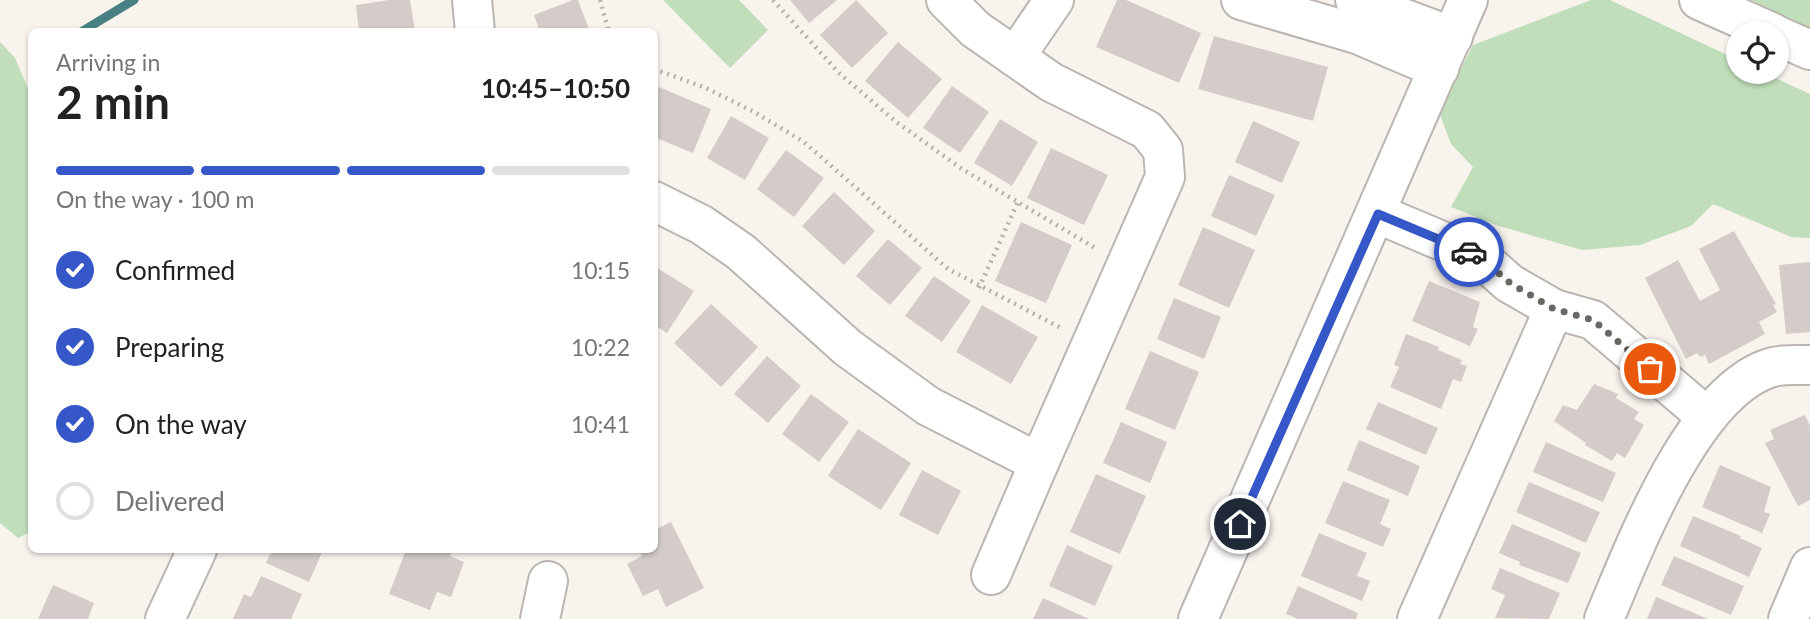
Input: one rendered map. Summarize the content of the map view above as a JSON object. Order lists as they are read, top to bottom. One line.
{"page":{"heading":["2 min","Arriving in","10:45–10:50"],"bar":"On the way · 100 m","list":[["Confirmed","10:15"],["Preparing","10:22"],["On the way","10:41"],"Delivered"]}}
